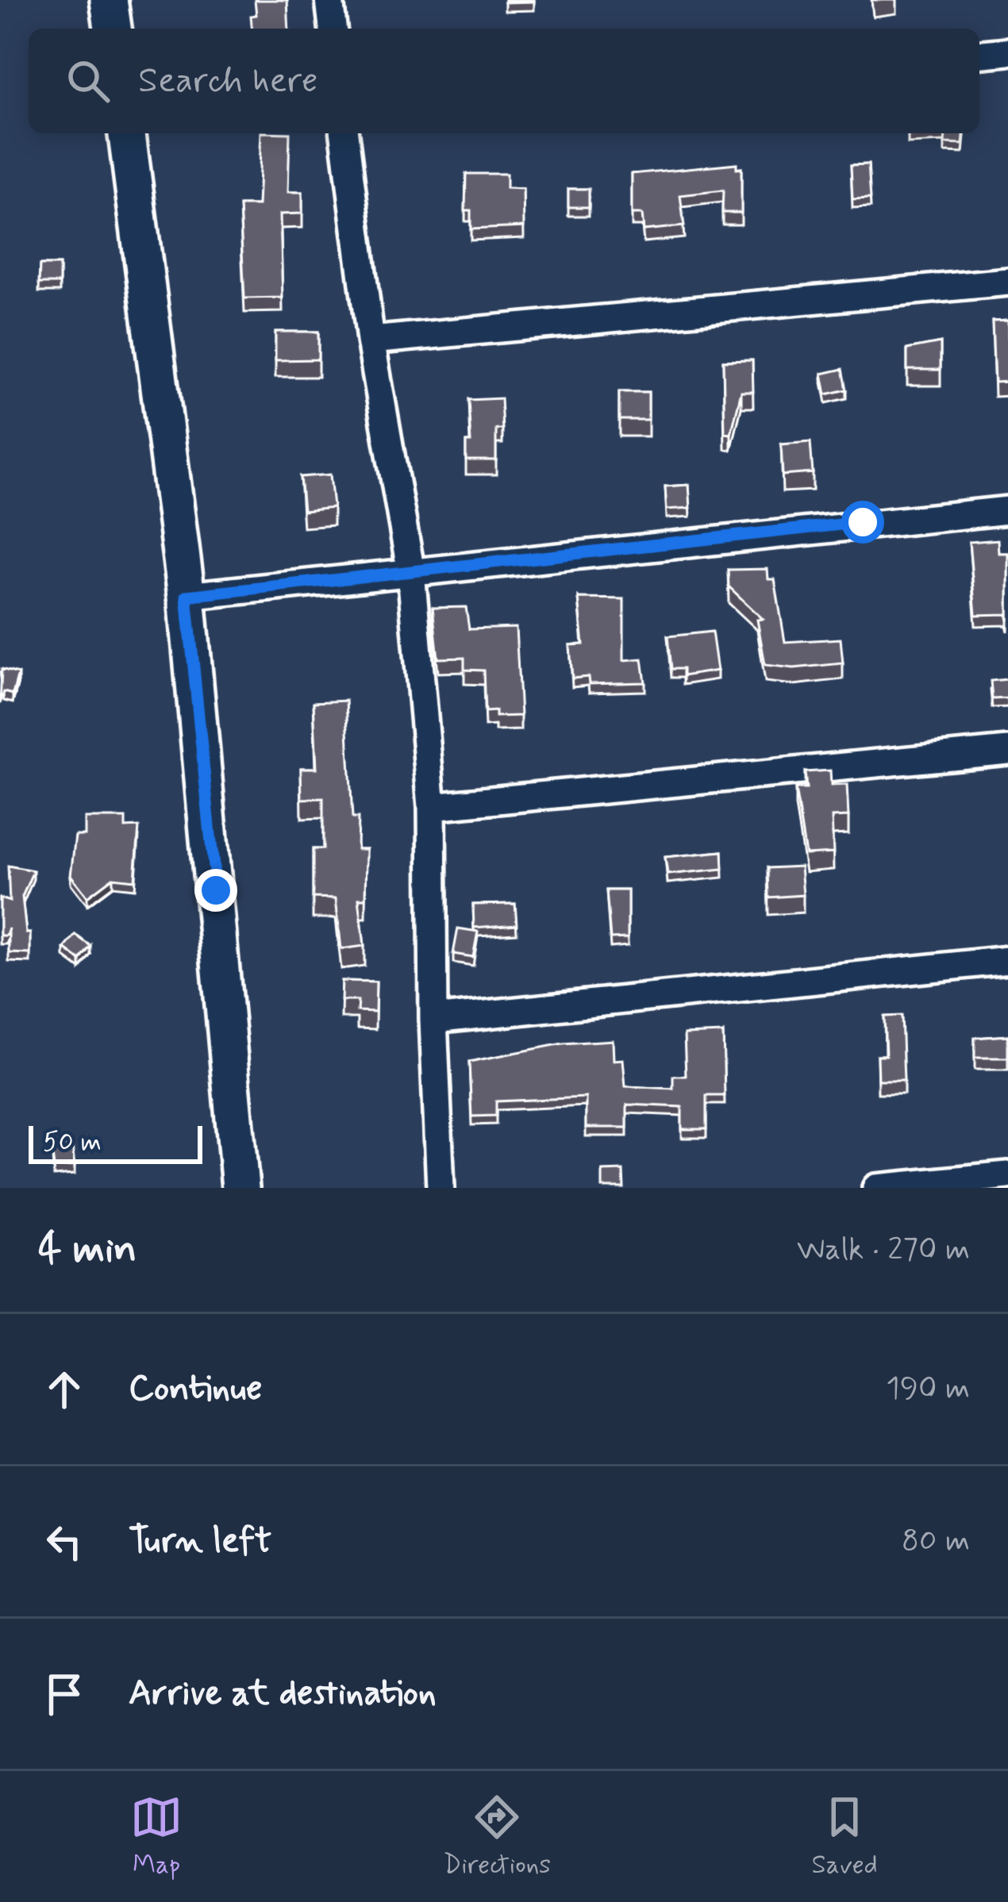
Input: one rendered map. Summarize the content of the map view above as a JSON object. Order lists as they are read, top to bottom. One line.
{"scale_bar":"50 m","page":{"search":"Search here","scale":"50 m","heading":["4 min","Walk · 270 m"],"list":[["Continue","190 m"],["Turn left","80 m"],"Arrive at destination"],"nav":["Map","Directions","Saved"]}}
